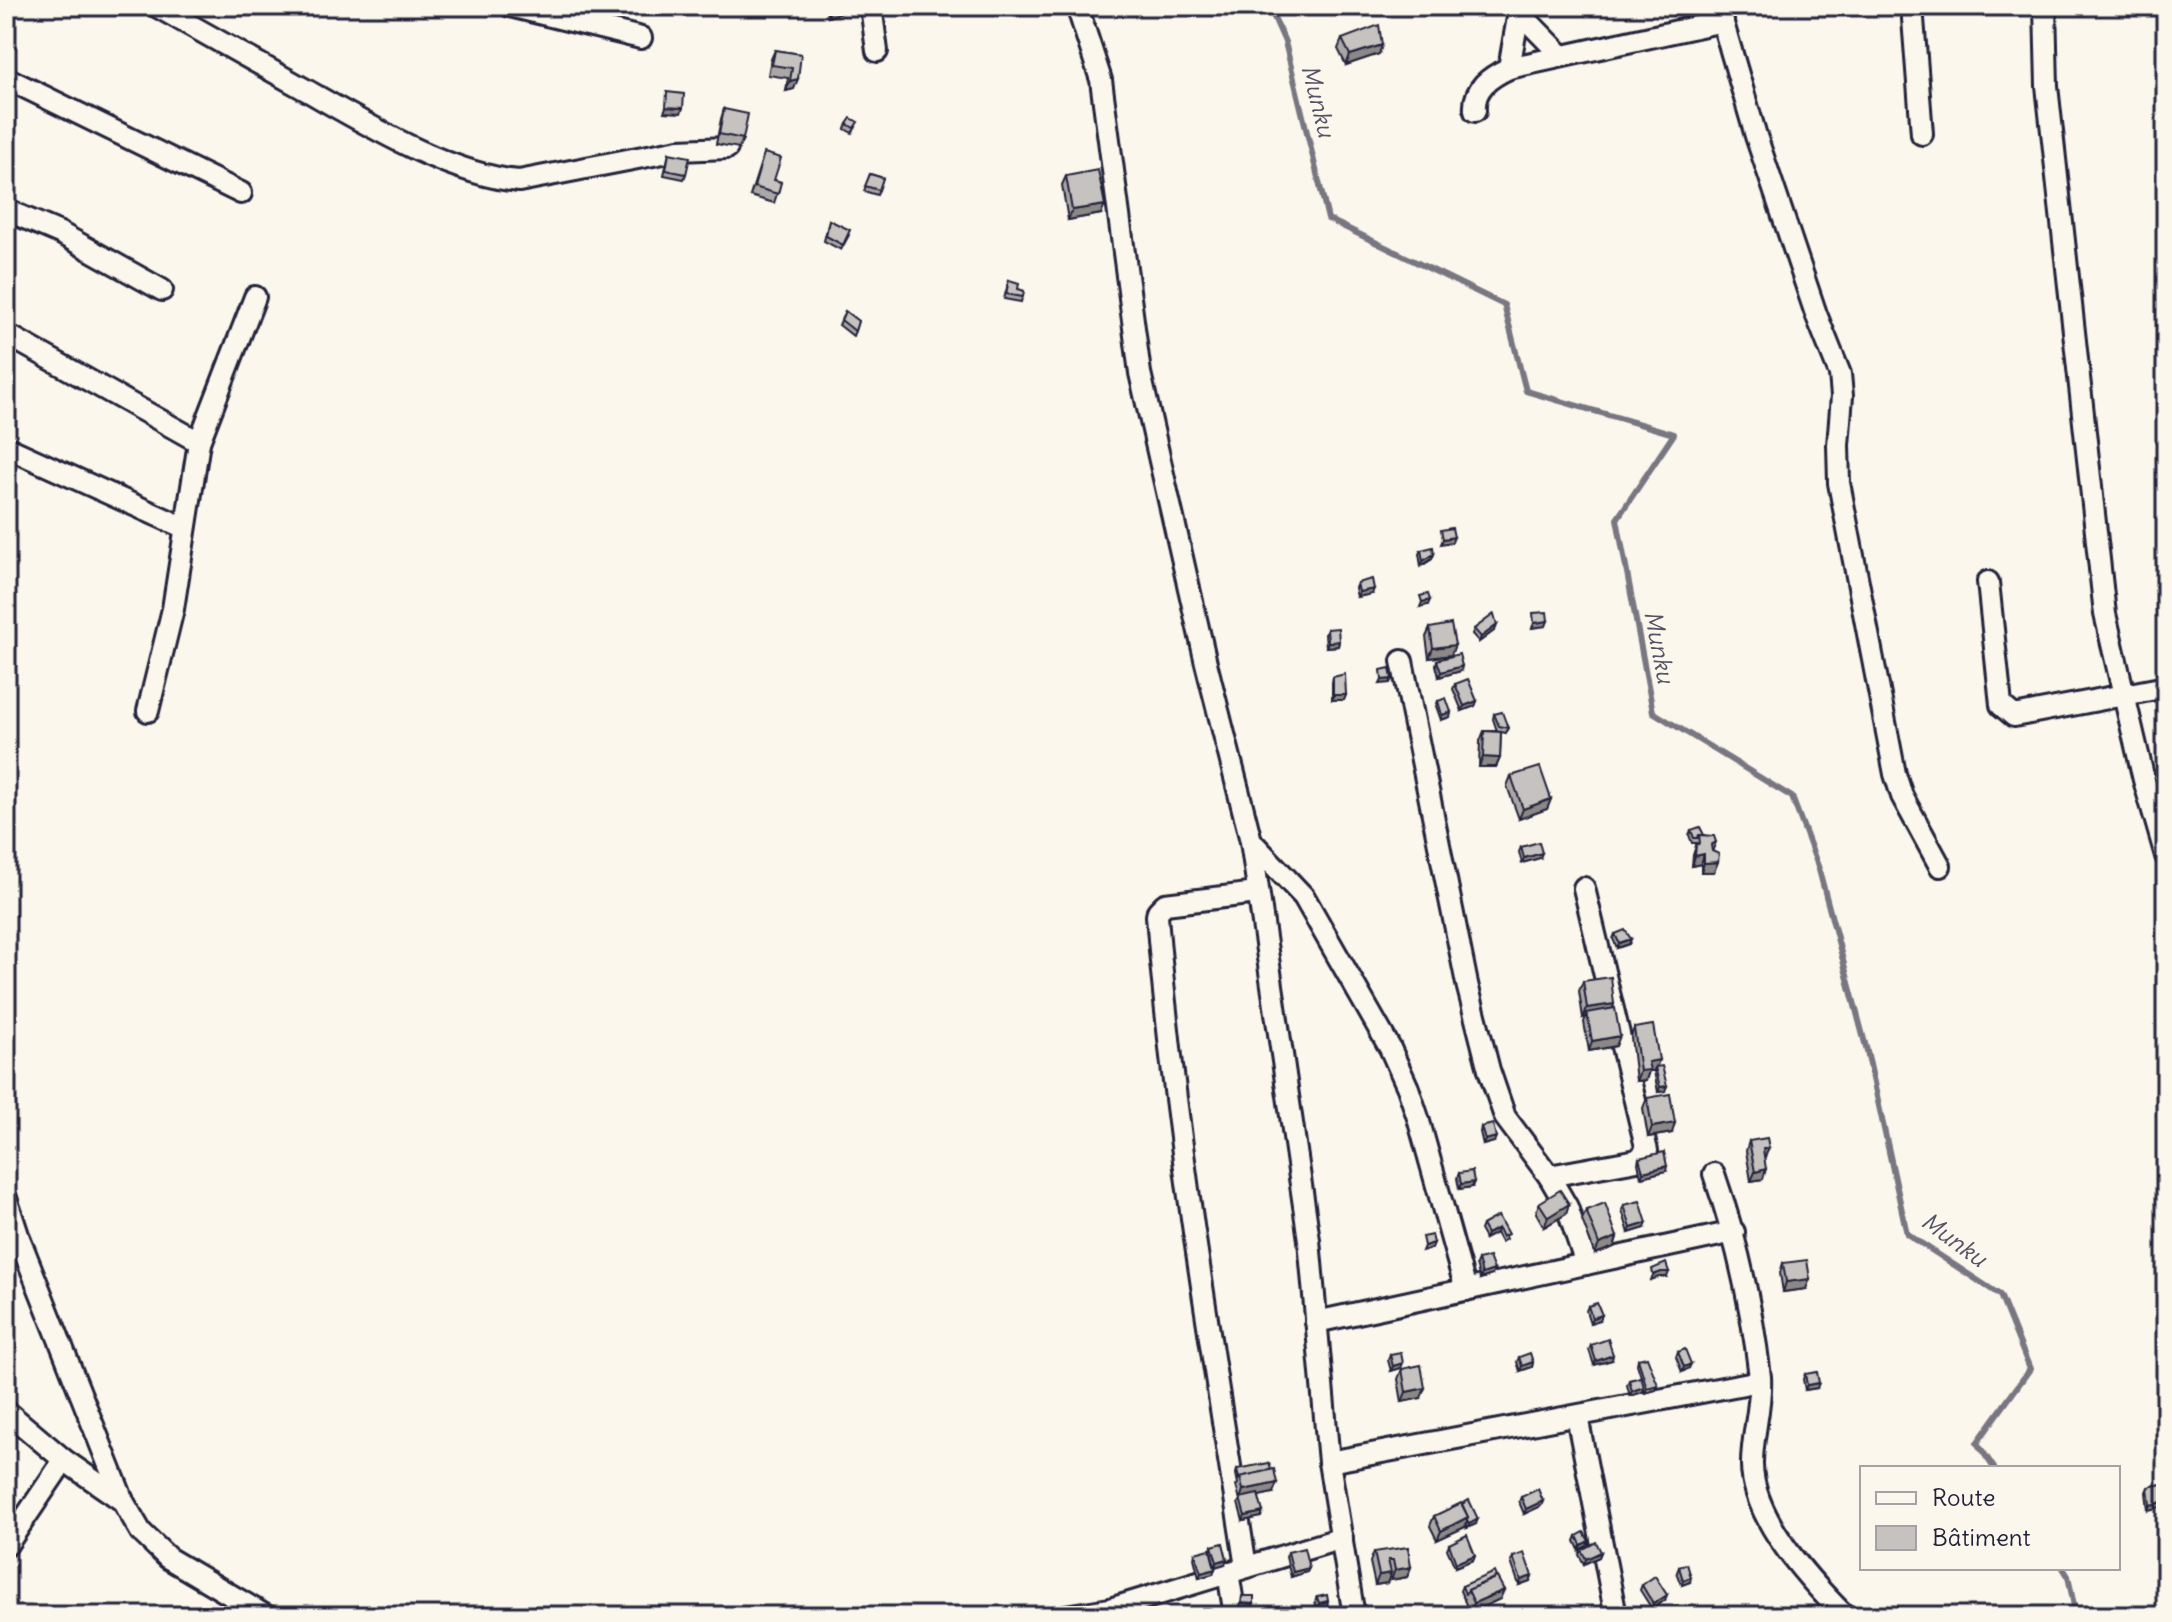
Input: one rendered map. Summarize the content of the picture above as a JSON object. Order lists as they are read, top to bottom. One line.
{"water":["Munku"],"legend":["Route","Bâtiment"]}
